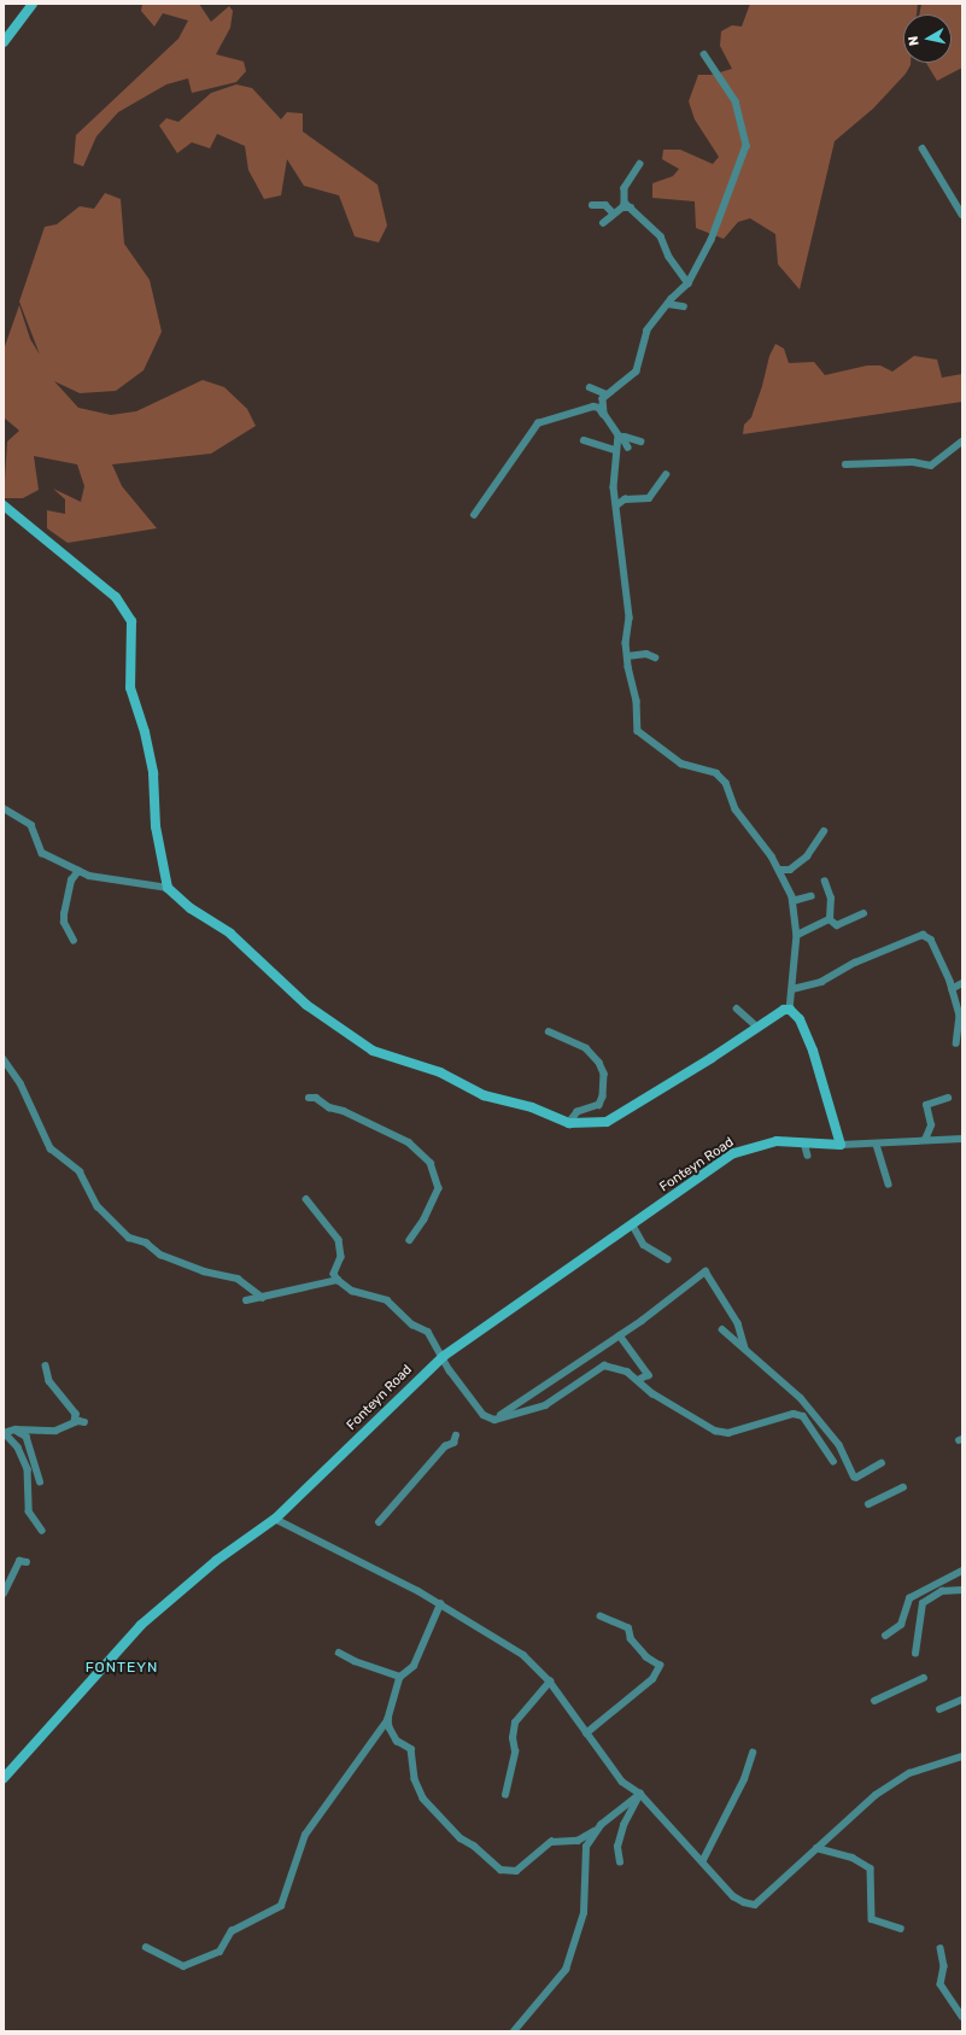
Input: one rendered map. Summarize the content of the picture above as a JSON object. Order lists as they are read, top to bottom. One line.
{"streets":{"street":["Fonteyn Road"]},"districts":["FONTEYN"],"north":"left"}
